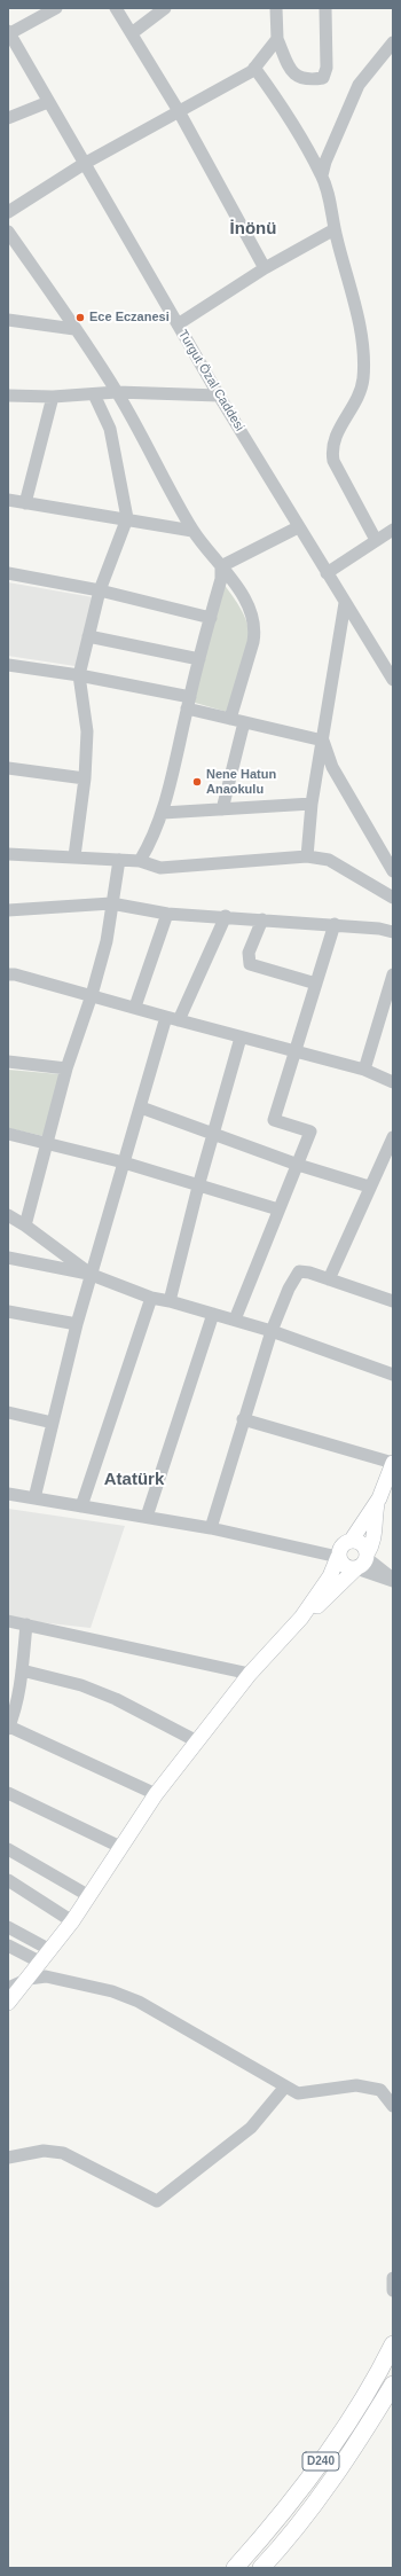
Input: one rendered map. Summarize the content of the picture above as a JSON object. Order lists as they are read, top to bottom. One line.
{"streets":{"highway":["D240"],"street":["Turgut Özal Caddesi"]},"districts":["İnönü","Atatürk"],"places":["Ece Eczanesi","Nene Hatun Anaokulu"]}
